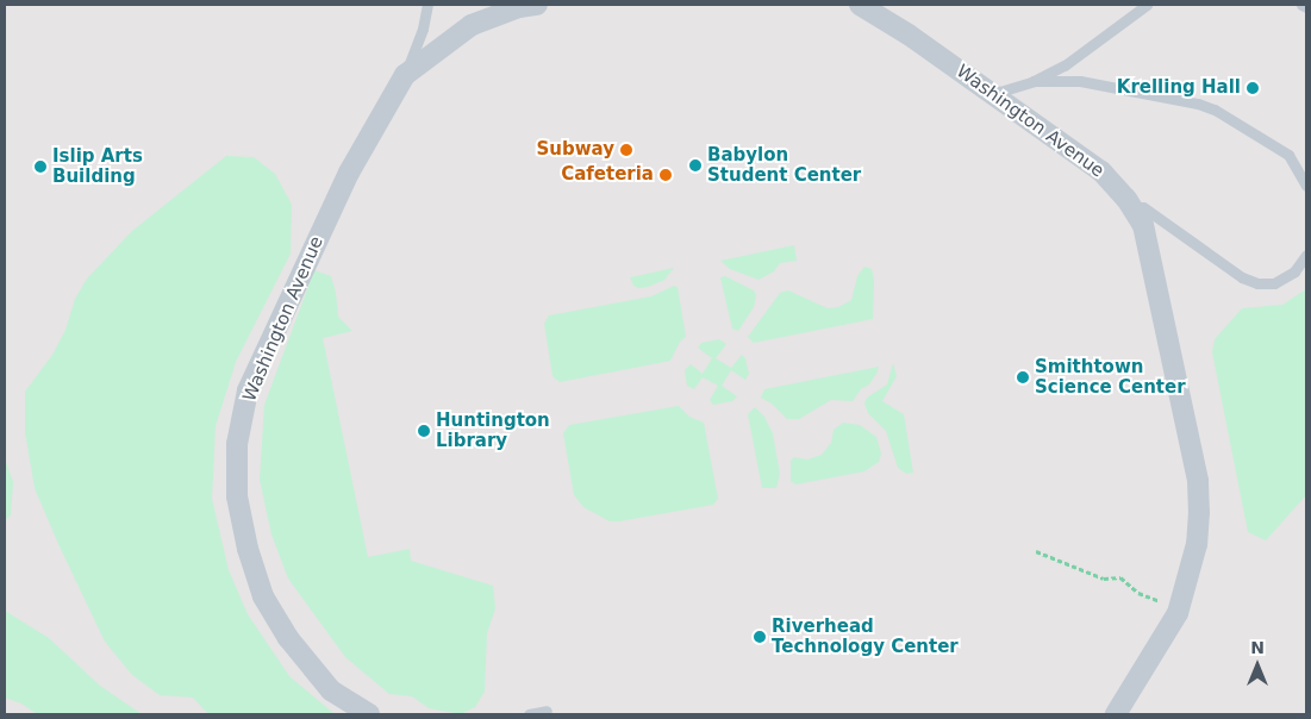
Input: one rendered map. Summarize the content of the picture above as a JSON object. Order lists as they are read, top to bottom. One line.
{"streets":{"street":["Washington Avenue"]},"places":["Krelling Hall","Subway","Babylon Student Center","Islip Arts Building","Cafeteria","Smithtown Science Center","Huntington Library","Riverhead Technology Center"],"north":"top"}
